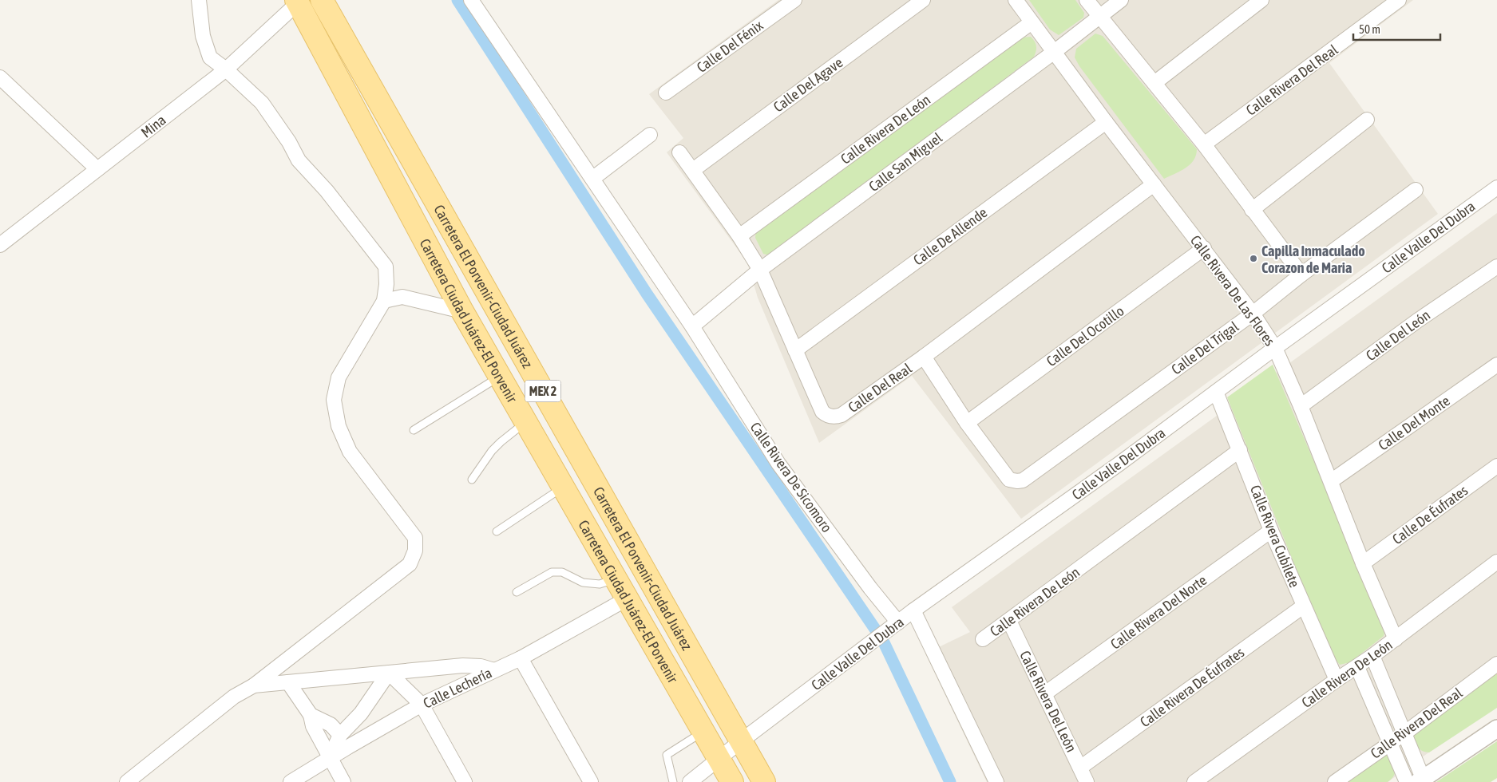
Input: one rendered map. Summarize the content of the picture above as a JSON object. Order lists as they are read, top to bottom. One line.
{"streets":{"main road":["Carretera El Porvenir-Ciudad Juárez","Carretera Ciudad Juárez-El Porvenir","MEX 2"],"street":["Calle Del Fénix","Calle Rivera Del Real","Calle Del Agave","Mina","Calle Rivera De León","Calle San Miguel","Calle De Allende","Calle Valle Del Dubra","Calle Rivera De Las Flores","Calle Del León","Calle Del Ocotillo","Calle Del Trigal","Calle Del Real","Calle Del Monte","Calle Rivera De Sicomoro","Calle De Éufrates","Calle Rivera Cubilete","Calle Rivera Del Norte","Calle Rivera De Éufrates","Calle Lechería","Calle Rivera Del León"]},"crossings":[["Calle Del Agave","Calle Del Real"],["Mina","Carretera Ciudad Juárez-El Porvenir"],["Calle Rivera De León","Calle Rivera De Las Flores"],["Calle Rivera De León","Calle Del Real"],["Calle Rivera De León","Calle Rivera Cubilete"],["Calle Rivera De León","Calle Rivera Del León"],["Calle San Miguel","Calle Rivera De Las Flores"],["Calle San Miguel","Calle Del Real"],["Calle San Miguel","Calle Rivera De Sicomoro"],["Calle De Allende","Calle Rivera De Las Flores"],["Calle De Allende","Calle Del Real"],["Calle Valle Del Dubra","Carretera El Porvenir-Ciudad Juárez"],["Calle Valle Del Dubra","Calle Rivera De Las Flores"],["Calle Valle Del Dubra","Carretera Ciudad Juárez-El Porvenir"],["Calle Valle Del Dubra","Calle Rivera De Sicomoro"],["Calle Valle Del Dubra","Calle Rivera Cubilete"],["Calle Rivera De Las Flores","Calle Del León"],["Calle Rivera De Las Flores","Calle Del Ocotillo"],["Calle Rivera De Las Flores","Calle Del Trigal"],["Calle Rivera De Las Flores","Calle Del Real"],["Calle Rivera De Las Flores","Calle Del Monte"],["Calle Rivera De Las Flores","Calle De Éufrates"],["Carretera Ciudad Juárez-El Porvenir","Calle Lechería"],["Calle Del Ocotillo","Calle Del Trigal"],["Calle Rivera Cubilete","Calle Rivera Del Norte"],["Calle Rivera Cubilete","Calle Rivera De Éufrates"],["Calle Rivera Del Norte","Calle Rivera Del León"],["Calle Rivera De Éufrates","Calle Rivera Del León"]],"places":["Capilla Inmaculado Corazon de Maria"],"scale_bar":"50 m"}
